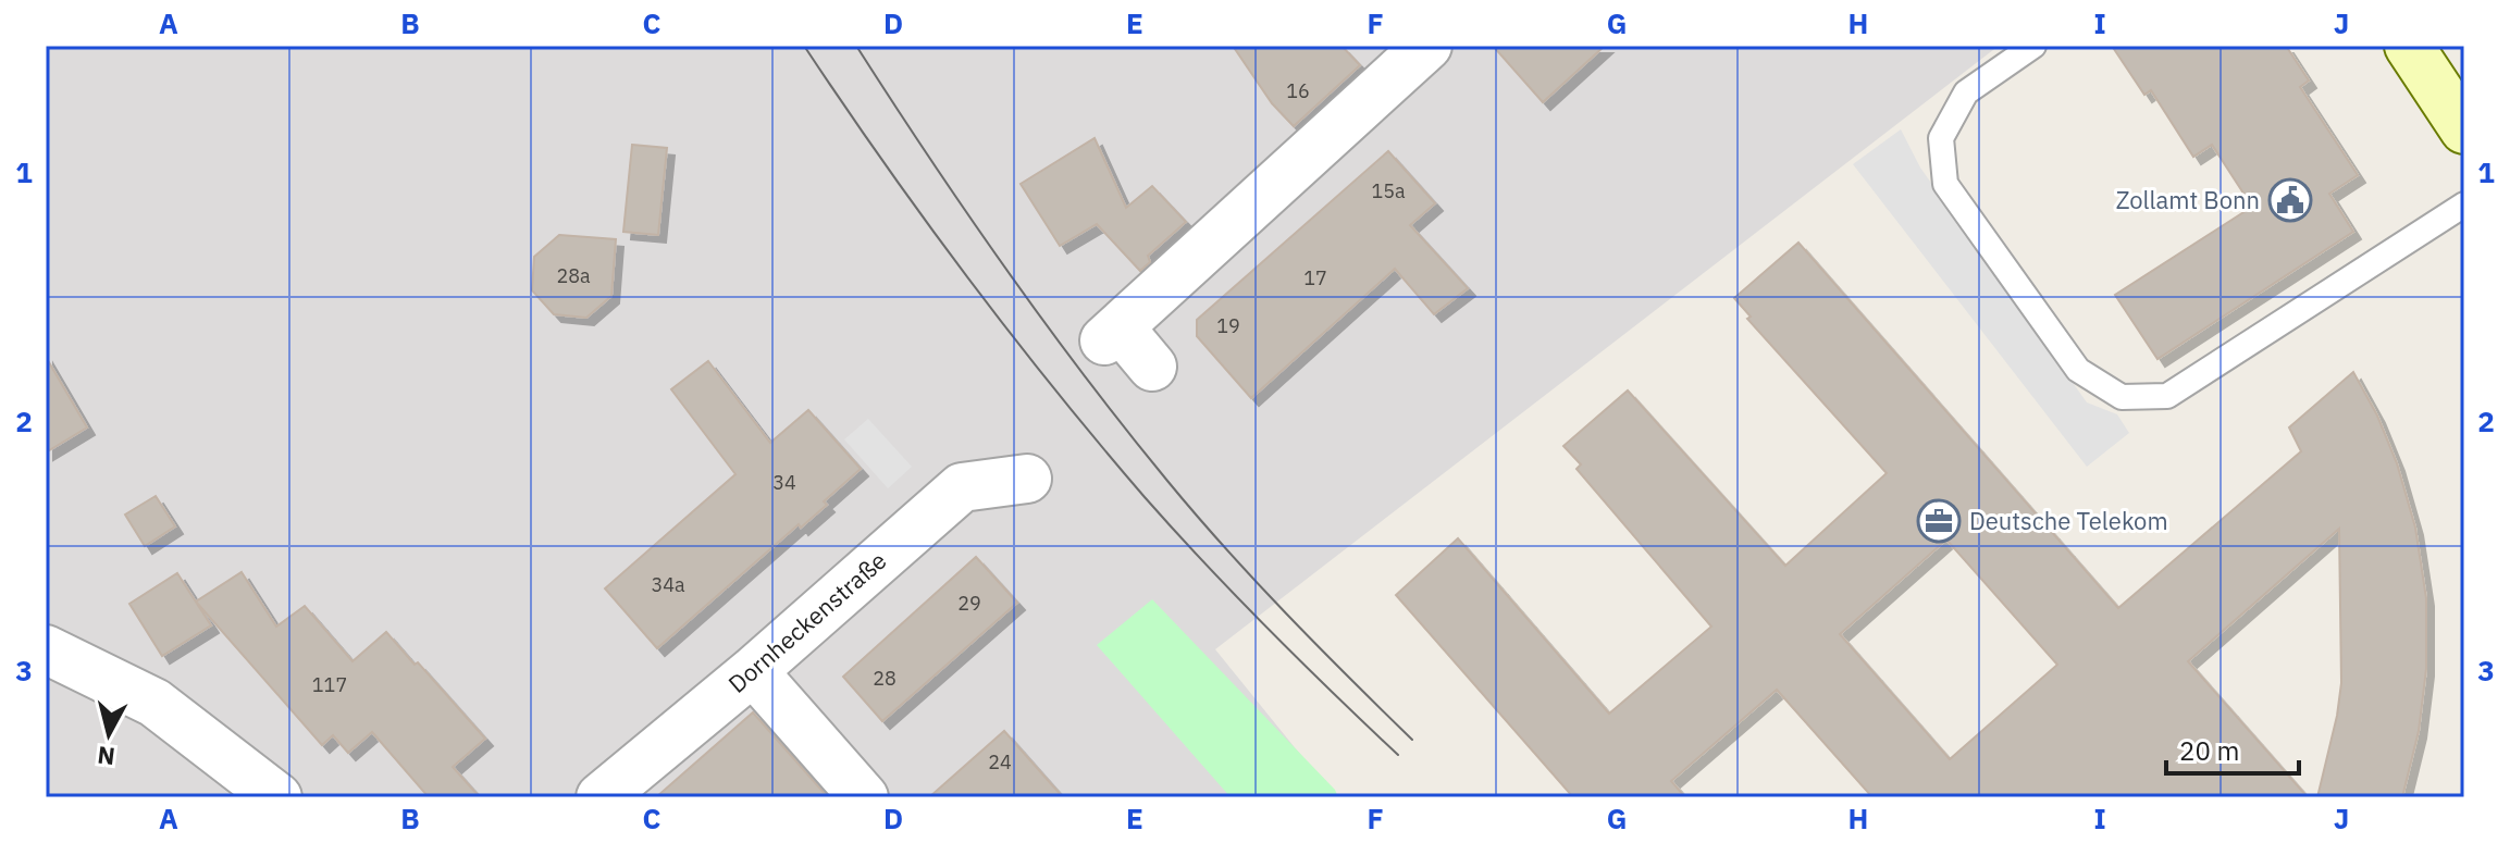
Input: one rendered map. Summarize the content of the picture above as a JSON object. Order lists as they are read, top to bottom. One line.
{"streets":{"street":["Dornheckenstraße"]},"places":{"public building":["Zollamt Bonn"],"office":["Deutsche Telekom"]},"house_numbers":["16","15a","28a","17","19","34","34a","29","28","117","24"],"scale_bar":"20 m","north":"bottom","grid":{"columns":["A","B","C","D","E","F","G","H","I","J"],"rows":["1","2","3"]}}
